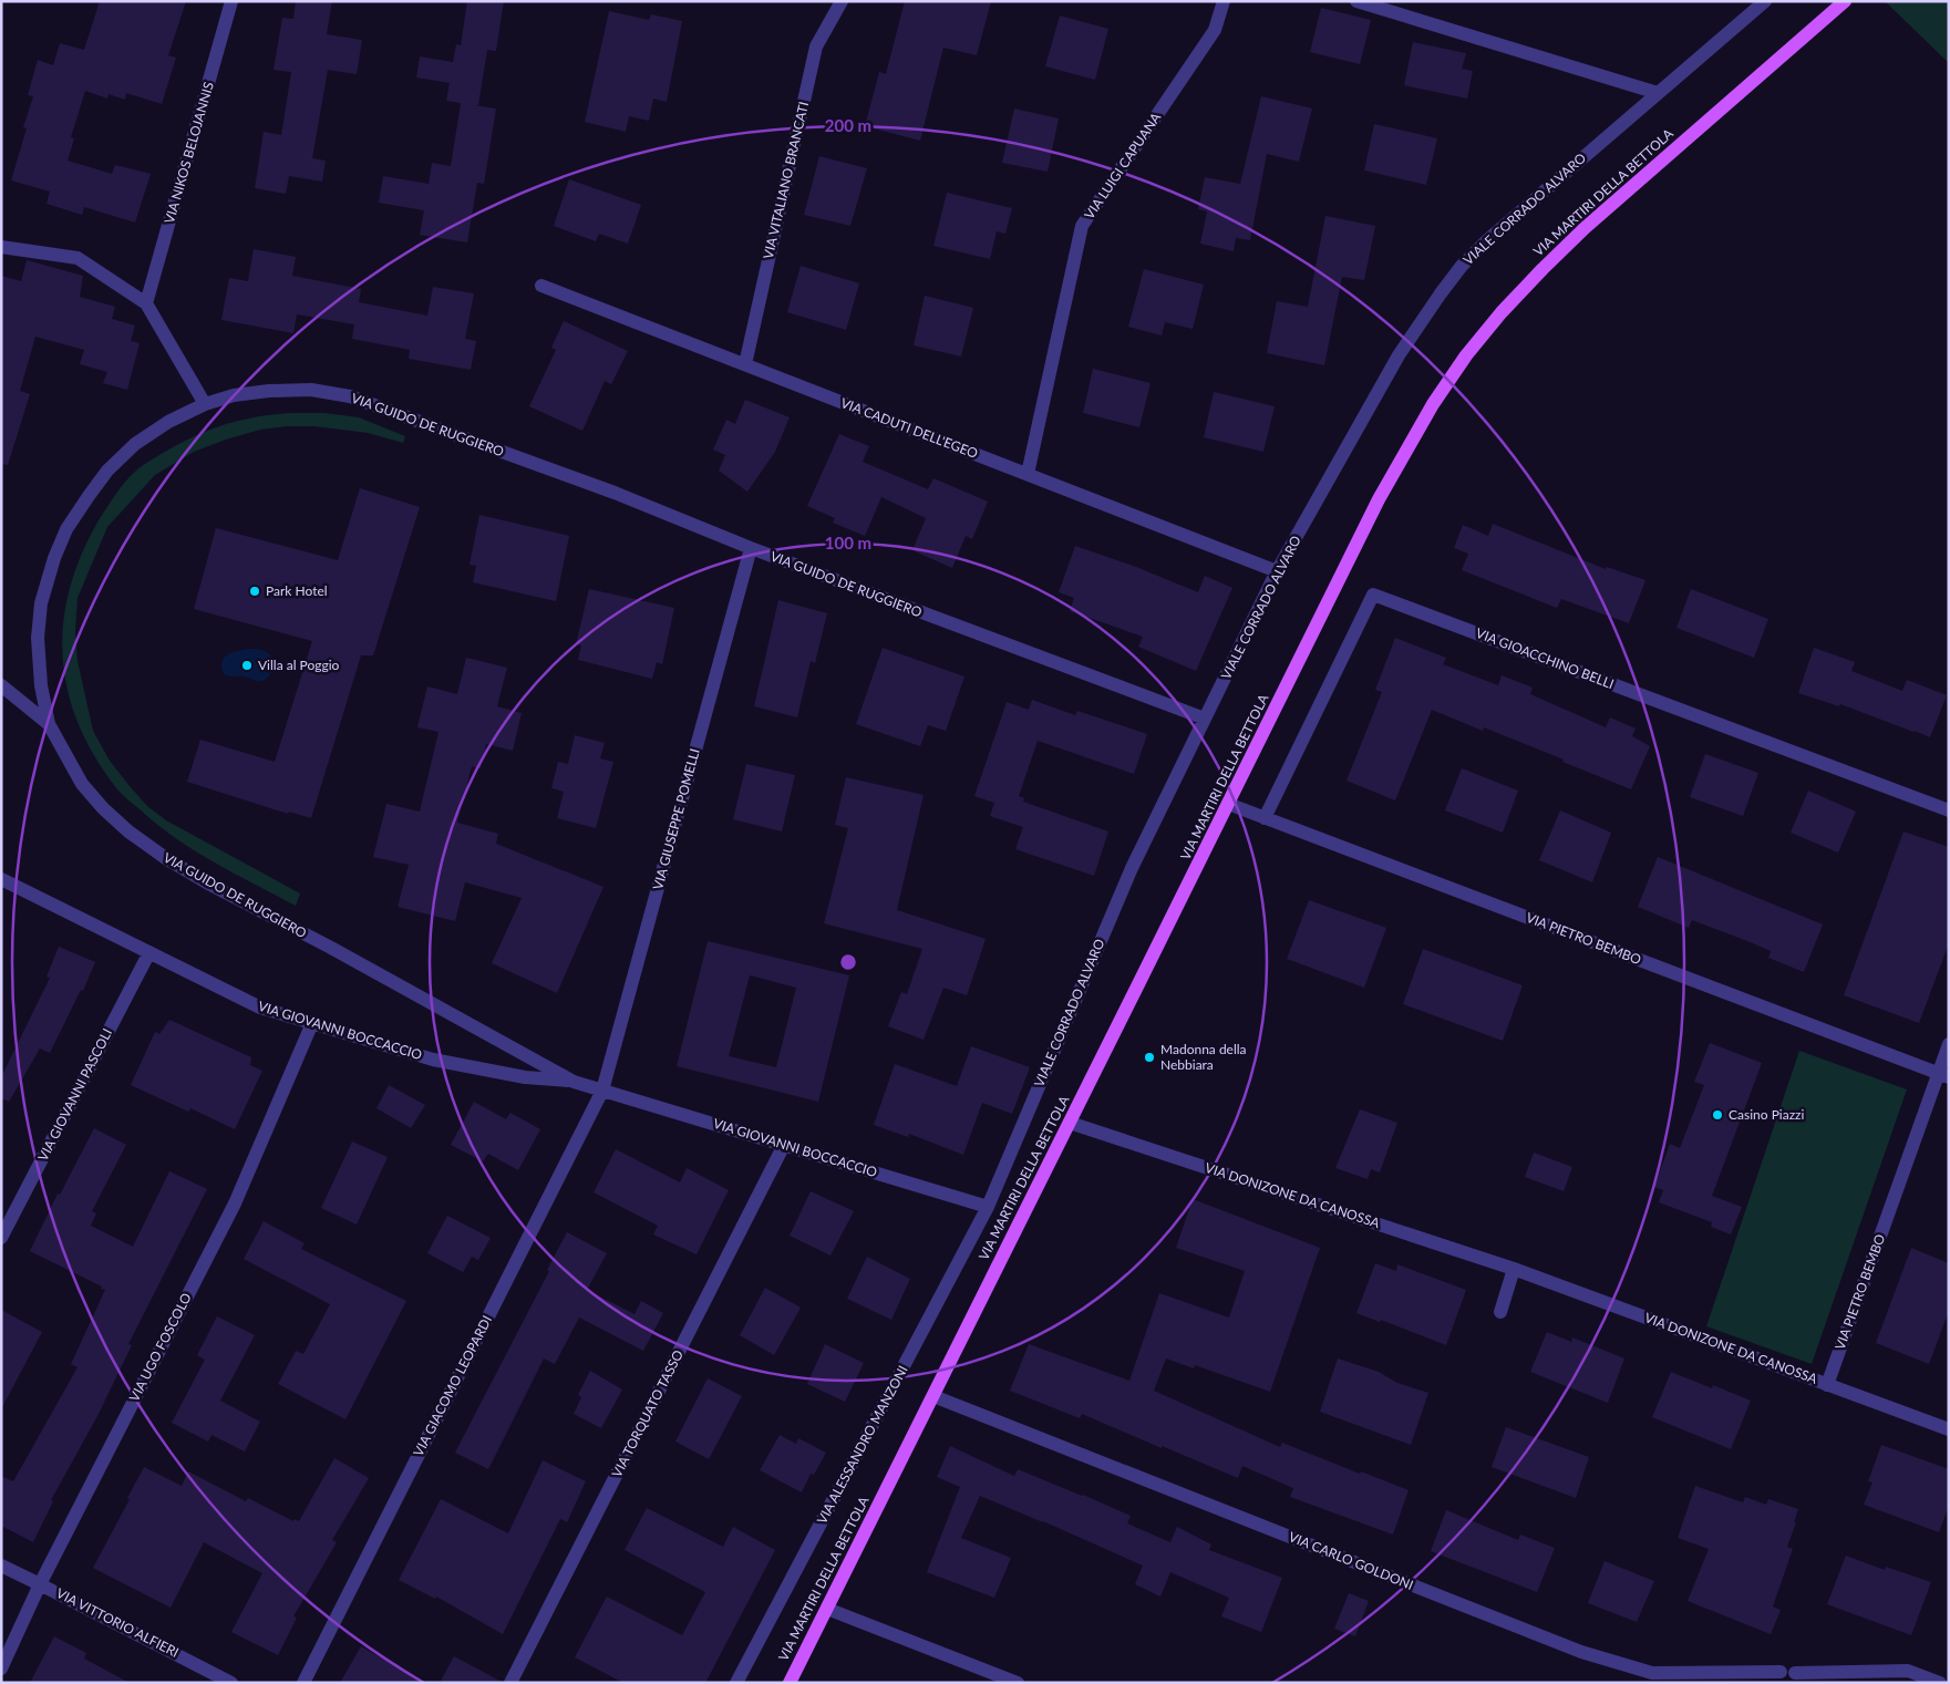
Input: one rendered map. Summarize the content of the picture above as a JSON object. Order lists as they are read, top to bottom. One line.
{"streets":{"main road":["VIA MARTIRI DELLA BETTOLA"],"street":["VIA NIKOS BELOJANNIS","VIA LUIGI CAPUANA","VIA VITALIANO BRANCATI","VIALE CORRADO ALVARO","VIA GUIDO DE RUGGIERO","VIA CADUTI DELL'EGEO","VIA GIOACCHINO BELLI","VIA GIUSEPPE POMELLI","VIA PIETRO BEMBO","VIA GIOVANNI BOCCACCIO","VIA GIOVANNI PASCOLI","VIA DONIZONE DA CANOSSA","VIA UGO FOSCOLO","VIA GIACOMO LEOPARDI","VIA TORQUATO TASSO","VIA ALESSANDRO MANZONI","VIA CARLO GOLDONI","VIA VITTORIO ALFIERI"]},"crossings":[["VIA LUIGI CAPUANA","VIA CADUTI DELL'EGEO"],["VIA VITALIANO BRANCATI","VIA CADUTI DELL'EGEO"],["VIA MARTIRI DELLA BETTOLA","VIA PIETRO BEMBO"],["VIA MARTIRI DELLA BETTOLA","VIA DONIZONE DA CANOSSA"],["VIA MARTIRI DELLA BETTOLA","VIA CARLO GOLDONI"],["VIALE CORRADO ALVARO","VIA GUIDO DE RUGGIERO"],["VIALE CORRADO ALVARO","VIA CADUTI DELL'EGEO"],["VIALE CORRADO ALVARO","VIA GIOVANNI BOCCACCIO"],["VIALE CORRADO ALVARO","VIA ALESSANDRO MANZONI"],["VIA GUIDO DE RUGGIERO","VIA GIUSEPPE POMELLI"],["VIA GUIDO DE RUGGIERO","VIA GIOVANNI BOCCACCIO"],["VIA GUIDO DE RUGGIERO","VIA GIACOMO LEOPARDI"],["VIA GIOACCHINO BELLI","VIA PIETRO BEMBO"],["VIA GIUSEPPE POMELLI","VIA GIOVANNI BOCCACCIO"],["VIA GIUSEPPE POMELLI","VIA GIACOMO LEOPARDI"],["VIA PIETRO BEMBO","VIA DONIZONE DA CANOSSA"],["VIA GIOVANNI BOCCACCIO","VIA GIOVANNI PASCOLI"],["VIA GIOVANNI BOCCACCIO","VIA UGO FOSCOLO"],["VIA GIOVANNI BOCCACCIO","VIA GIACOMO LEOPARDI"],["VIA GIOVANNI BOCCACCIO","VIA TORQUATO TASSO"],["VIA GIOVANNI BOCCACCIO","VIA ALESSANDRO MANZONI"],["VIA UGO FOSCOLO","VIA VITTORIO ALFIERI"]],"places":["Park Hotel","Villa al Poggio","Madonna della Nebbiara","Casino Piazzi"],"rings":["200 m","100 m"]}
